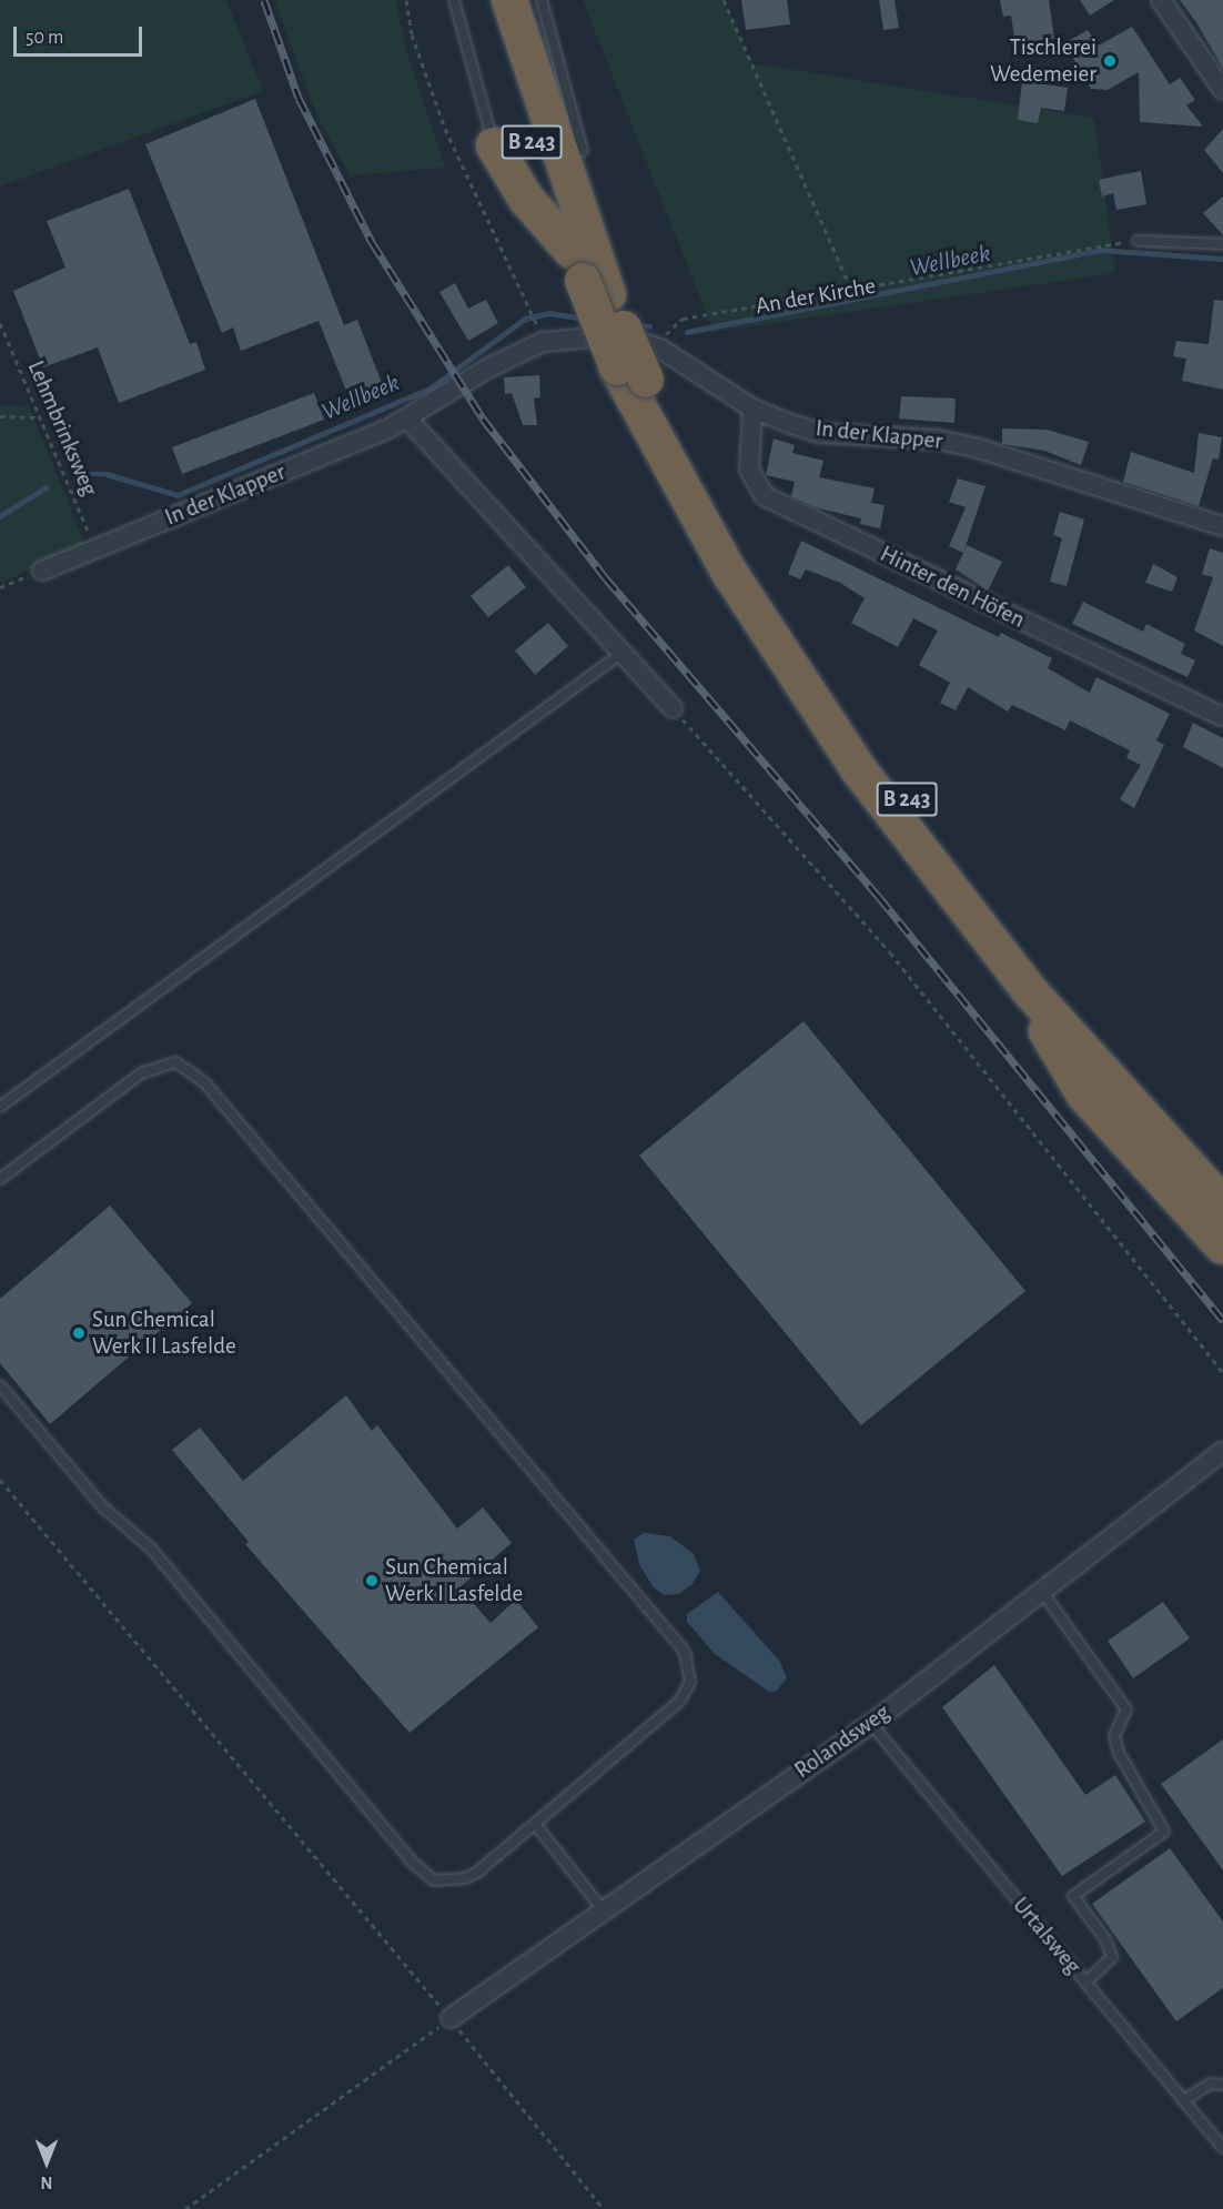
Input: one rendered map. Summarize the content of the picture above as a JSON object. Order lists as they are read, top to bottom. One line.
{"streets":{"highway":["B 243"],"street":["In der Klapper","Hinter den Höfen","Rolandsweg"],"lane":["Urtalsweg"],"path":["An der Kirche","Lehmbrinksweg"]},"crossings":[["An der Kirche","In der Klapper"],["Lehmbrinksweg","In der Klapper"],["In der Klapper","Hinter den Höfen"],["Rolandsweg","Urtalsweg"]],"water":["Wellbeek"],"places":["Tischlerei Wedemeier","Sun Chemical Werk II Lasfelde","Sun Chemical Werk I Lasfelde"],"scale_bar":"50 m","north":"bottom"}
